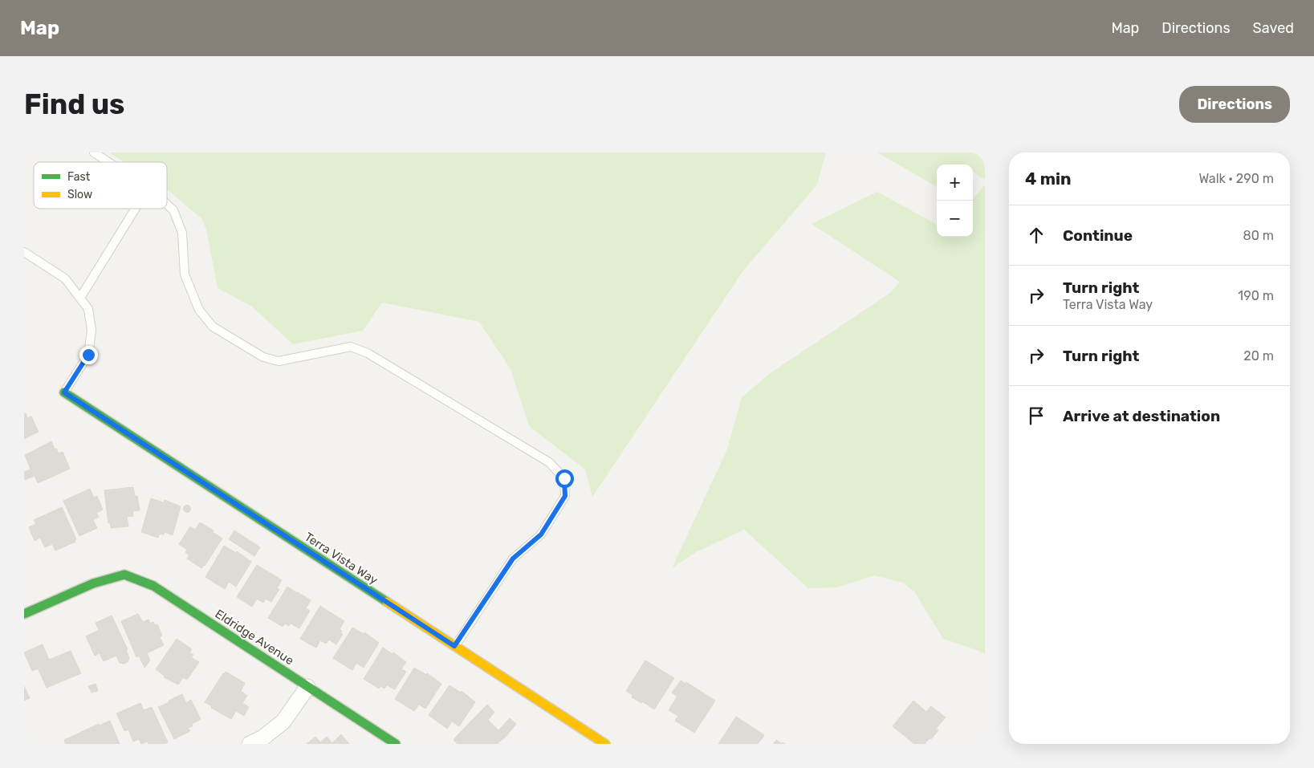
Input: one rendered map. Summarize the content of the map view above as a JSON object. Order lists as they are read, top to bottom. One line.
{"streets":{"street":["Terra Vista Way","Eldridge Avenue"]},"legend":["Fast","Slow"],"page":{"header":"Map","nav":["Map","Directions","Saved"],"buttons":"Directions","title":"Find us","heading":["4 min","Walk · 290 m"],"map_buttons":["+","−"],"list":[["Continue","80 m"],["Turn right","Terra Vista Way","190 m"],["Turn right","20 m"],"Arrive at destination"]}}
